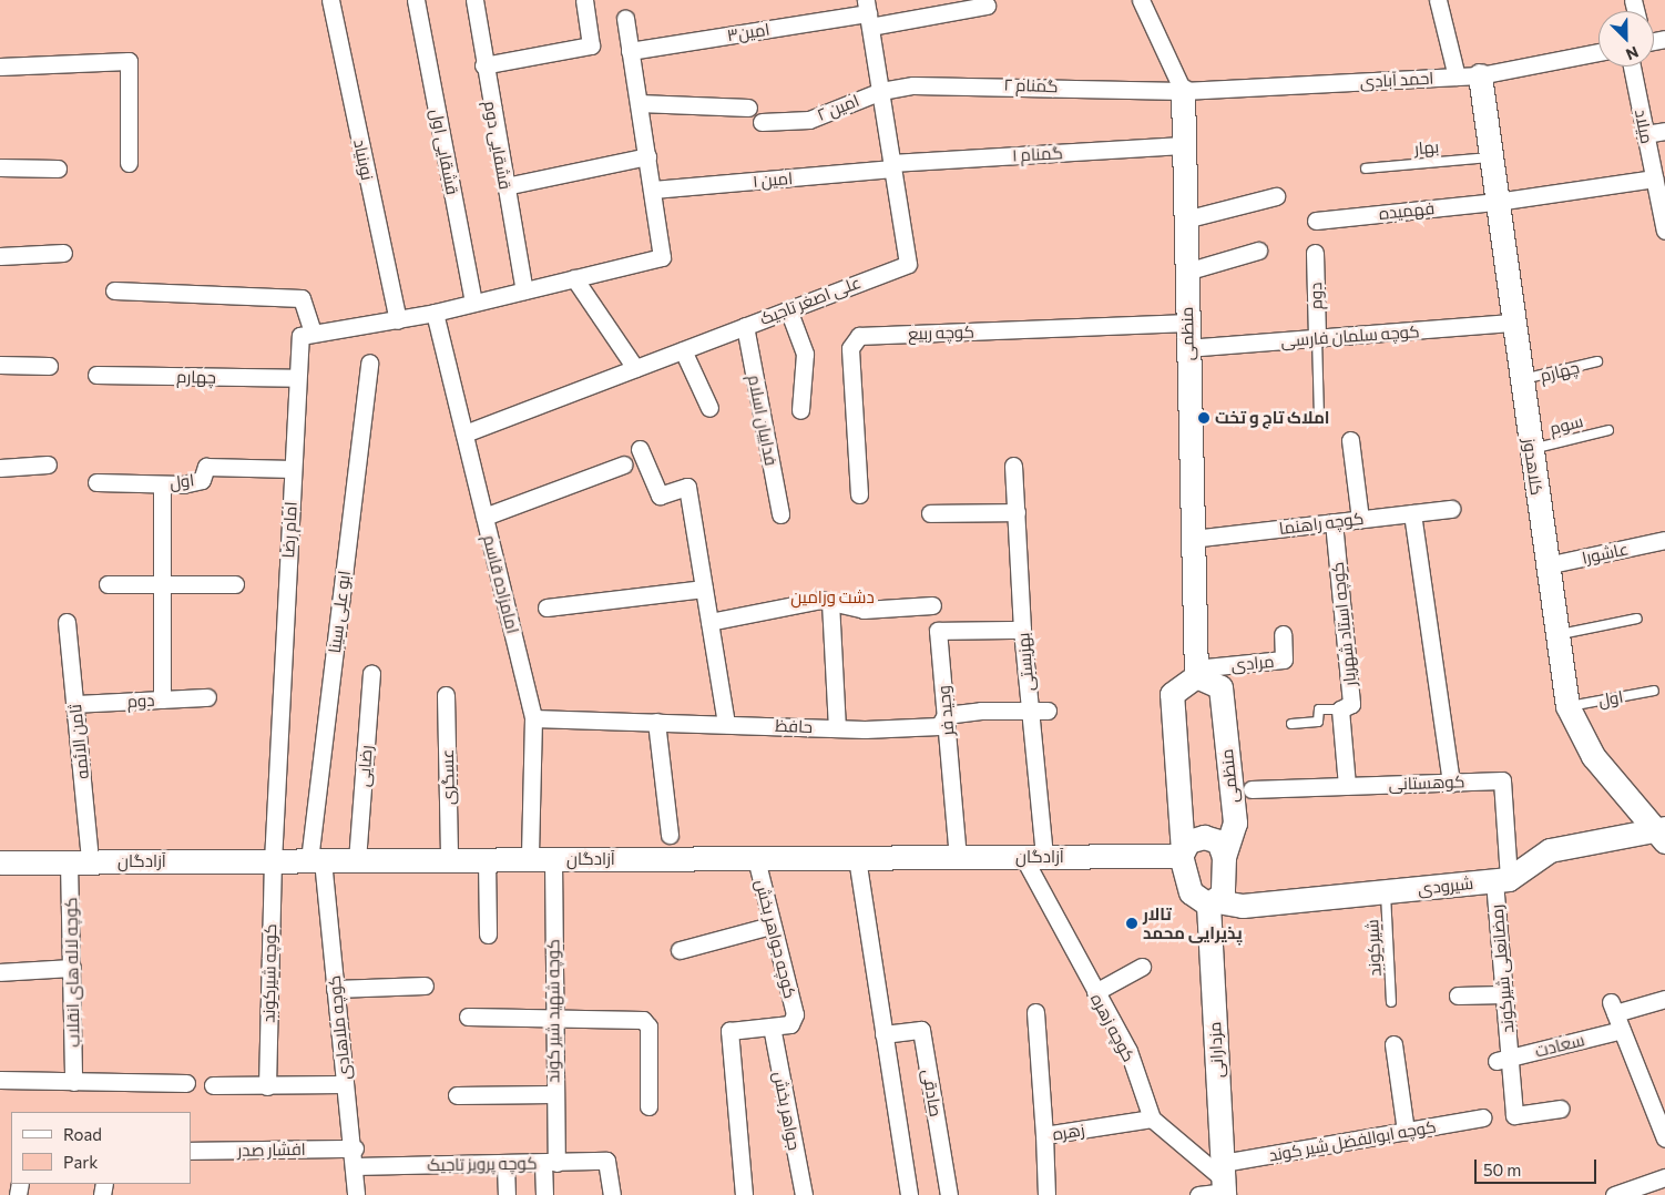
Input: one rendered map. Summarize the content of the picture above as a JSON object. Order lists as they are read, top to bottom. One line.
{"streets":{"main road":["منظمی","کلاهدوز","آزادگان","شیرودی","مزدارانی"],"street":["امین۳","احمد آبادی","گمنام ۲","امین ۲","میلاد","قشقایی دوم","قشقایی اول","گمنام ۱","نوبنیاد","امین ۱","فهمیده","دوم","علی اصغر تاجیک","کوچه ربیع","کوچه سلمان فارسی","چهارم","فداییان اسلام","اول","کوچه راهنما","امام رضا","عاشورا","امامزاده قاسم","ابو علی سینا","کوچه استاد شهریار","بهزیستی","مرادی","وحید فر","حافظ","ثامن الائمه","رضایی","عسگری","کوهستانی","کوچه جواهر بخش","رمضانعلی شیرکوند","کوچه لاله های انقلاب","کوچه شیرکوند","کوچه شهید شیر کوند","کوچه ملاهادی","کوچه زهره","سعادت","صادقی","جواهر بخش","زهره","کوچه ابوالفضل شیر کوند","افشار صدر","کوچه پرویز تاجیک"],"lane":["بهار","سوم","شیرکوند"]},"crossings":[["امین۳","علی اصغر تاجیک"],["احمد آبادی","گمنام ۲"],["احمد آبادی","منظمی"],["احمد آبادی","کلاهدوز"],["گمنام ۲","امین ۲"],["گمنام ۲","علی اصغر تاجیک"],["گمنام ۲","منظمی"],["امین ۲","علی اصغر تاجیک"],["میلاد","فهمیده"],["بهار","کلاهدوز"],["گمنام ۱","امین ۱"],["گمنام ۱","علی اصغر تاجیک"],["گمنام ۱","منظمی"],["امین ۱","علی اصغر تاجیک"],["فهمیده","کلاهدوز"],["دوم","کوچه سلمان فارسی"],["دوم","ثامن الائمه"],["علی اصغر تاجیک","فداییان اسلام"],["علی اصغر تاجیک","امامزاده قاسم"],["کوچه ربیع","منظمی"],["منظمی","کوچه سلمان فارسی"],["منظمی","کوچه راهنما"],["منظمی","مرادی"],["کوچه سلمان فارسی","کلاهدوز"],["چهارم","کلاهدوز"],["چهارم","امام رضا"],["سوم","کلاهدوز"],["کلاهدوز","اول"],["کلاهدوز","عاشورا"],["کلاهدوز","شیرودی"],["اول","امام رضا"],["کوچه راهنما","کوچه استاد شهریار"],["امام رضا","آزادگان"],["امام رضا","کوچه شیرکوند"],["امامزاده قاسم","حافظ"],["امامزاده قاسم","آزادگان"],["امامزاده قاسم","کوچه شهید شیر کوند"],["ابو علی سینا","آزادگان"],["ابو علی سینا","کوچه ملاهادی"],["کوچه استاد شهریار","کوهستانی"],["بهزیستی","وحید فر"],["بهزیستی","حافظ"],["بهزیستی","آزادگان"],["بهزیستی","کوچه زهره"],["وحید فر","حافظ"],["وحید فر","آزادگان"],["ثامن الائمه","آزادگان"],["ثامن الائمه","کوچه لاله های انقلاب"],["رضایی","آزادگان"],["عسگری","آزادگان"],["کوهستانی","شیرودی"],["کوهستانی","رمضانعلی شیرکوند"],["آزادگان","کوچه جواهر بخش"],["آزادگان","کوچه لاله های انقلاب"],["آزادگان","کوچه شیرکوند"],["آزادگان","کوچه شهید شیر کوند"],["آزادگان","کوچه ملاهادی"],["آزادگان","کوچه زهره"],["شیرودی","شیرکوند"],["شیرودی","رمضانعلی شیرکوند"],["شیرودی","مزدارانی"],["کوچه جواهر بخش","جواهر بخش"],["رمضانعلی شیرکوند","سعادت"],["کوچه شهید شیر کوند","کوچه پرویز تاجیک"],["کوچه ملاهادی","افشار صدر"],["کوچه ملاهادی","کوچه پرویز تاجیک"],["کوچه زهره","زهره"],["مزدارانی","کوچه ابوالفضل شیر کوند"]],"parks":["دشت ورامین"],"places":["املاک تاج و تخت","تالار پذیرایی محمد"],"legend":["Road","Park"],"scale_bar":"50 m","north":"bottom right"}
